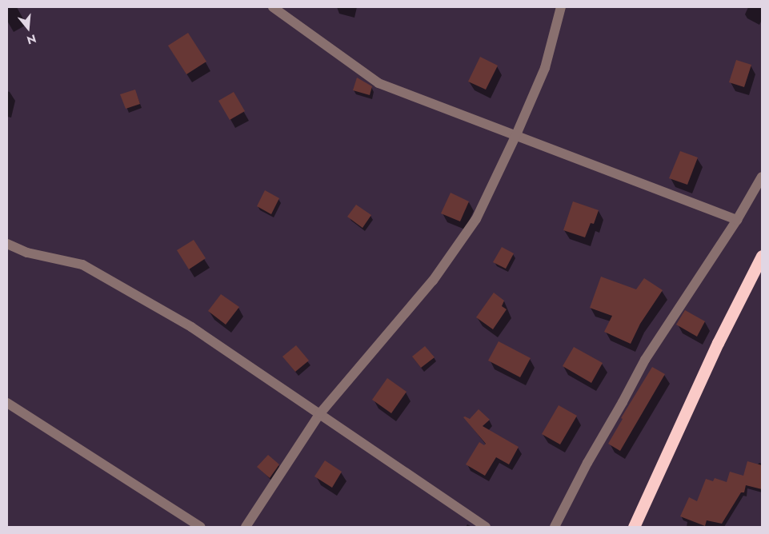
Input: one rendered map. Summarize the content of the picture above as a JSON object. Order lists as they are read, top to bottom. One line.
{"north":"bottom"}
